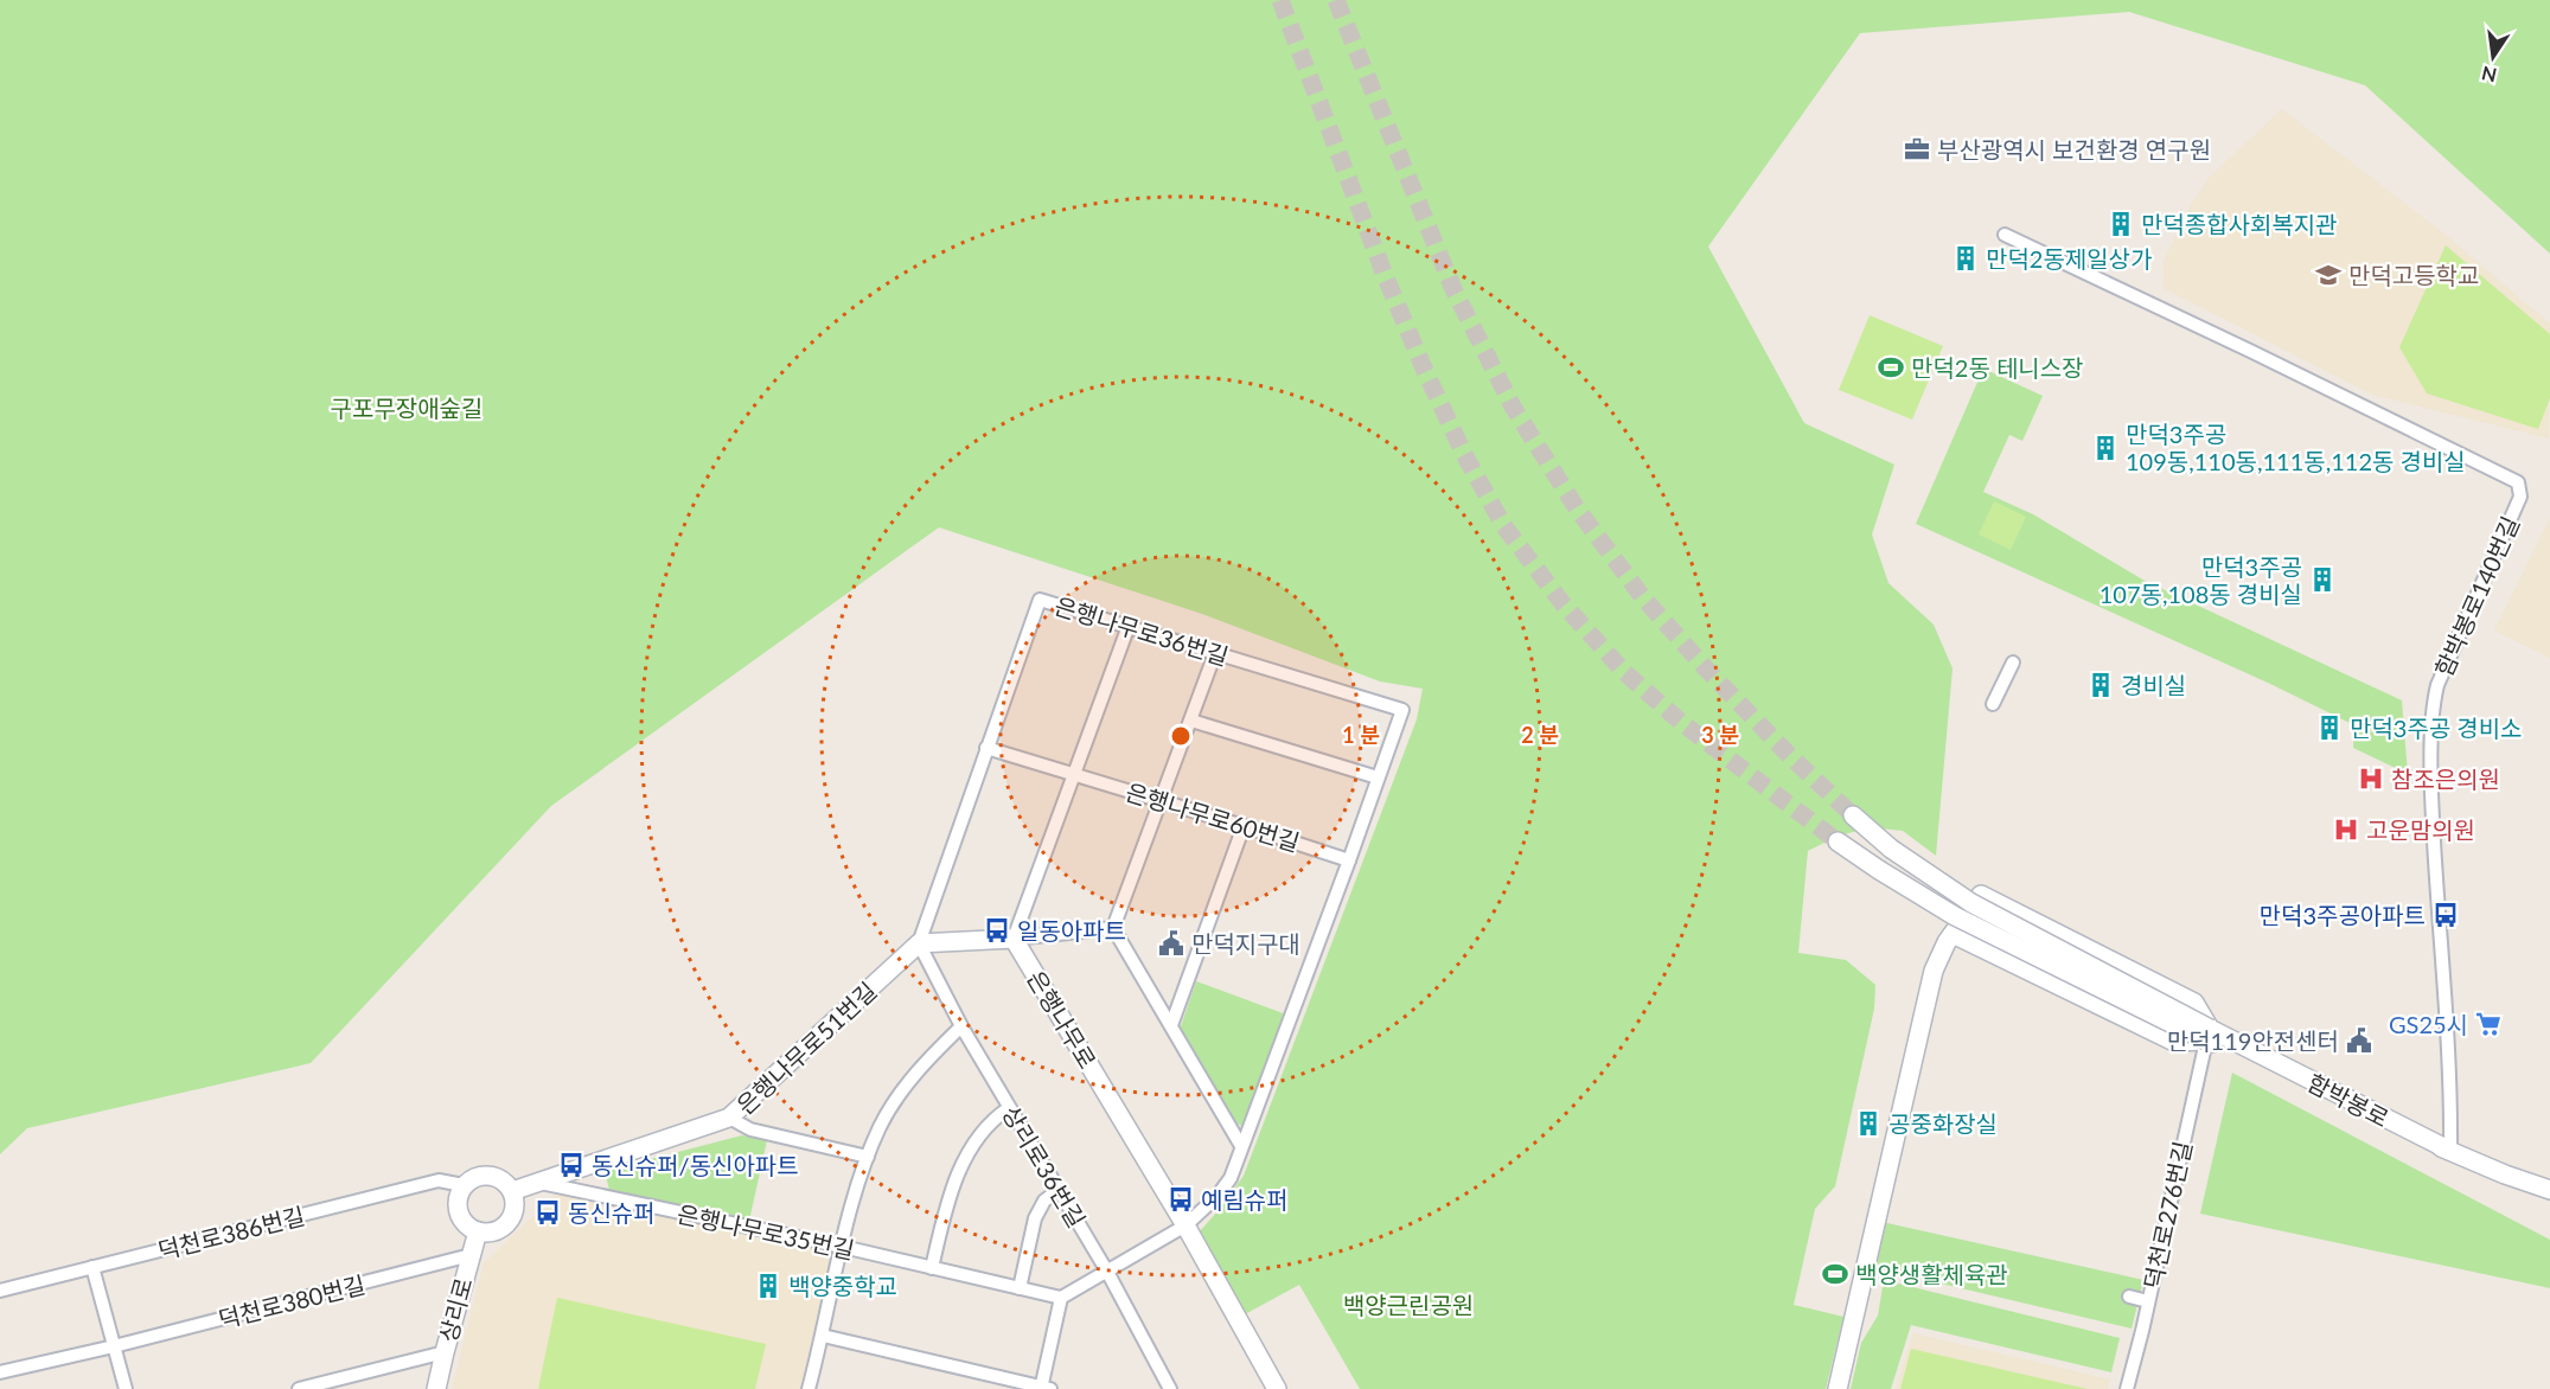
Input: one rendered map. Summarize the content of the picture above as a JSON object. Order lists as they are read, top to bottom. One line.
{"streets":{"street":["함박봉로140번길","은행나무로36번길","은행나무로60번길","은행나무로","은행나무로51번길","함박봉로","상리로36번길","덕천로276번길","은행나무로35번길","덕천로386번길","덕천로380번길","상리로"]},"crossings":[["함박봉로140번길","함박봉로"],["은행나무로36번길","은행나무로60번길"],["은행나무로36번길","은행나무로"],["은행나무로36번길","은행나무로51번길"],["은행나무로36번길","상리로36번길"],["은행나무로51번길","상리로36번길"],["은행나무로51번길","은행나무로35번길"],["은행나무로51번길","덕천로386번길"],["은행나무로51번길","상리로"],["함박봉로","덕천로276번길"],["덕천로386번길","상리로"],["덕천로380번길","상리로"]],"parks":["구포무장애숲길","백양근린공원"],"places":{"office":["부산광역시 보건환경 연구원"],"building":["만덕종합사회복지관","만덕2동제일상가","만덕3주공 109동,110동,111동,112동 경비실","만덕3주공 107동,108동 경비실","경비실","만덕3주공 경비소","공중화장실","백양중학교"],"school or university":["만덕고등학교"],"sports":["만덕2동 테니스장","백양생활체육관"],"hospital":["참조은의원","고운맘의원"],"bus stop":["만덕3주공아파트","일동아파트","동신슈퍼/동신아파트","예림슈퍼","동신슈퍼"],"public building":["만덕지구대","만덕119안전센터"],"supermarket":["GS25시"]},"north":"bottom","rings":["1 분","2 분","3 분"]}
